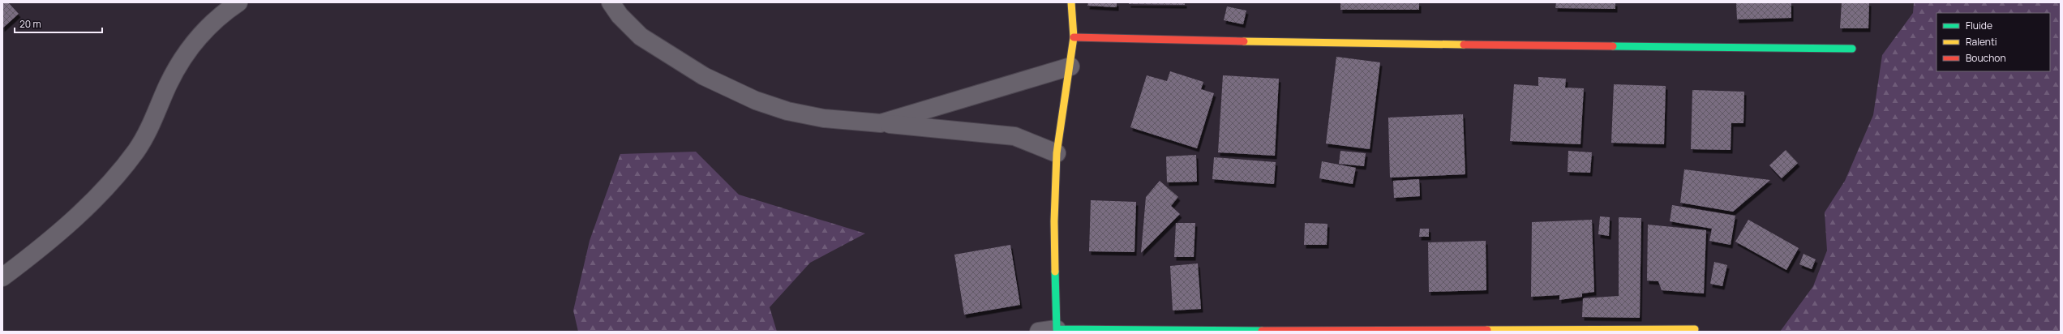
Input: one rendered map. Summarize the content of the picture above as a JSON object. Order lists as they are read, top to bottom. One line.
{"legend":["Fluide","Ralenti","Bouchon"],"scale_bar":"20 m"}
